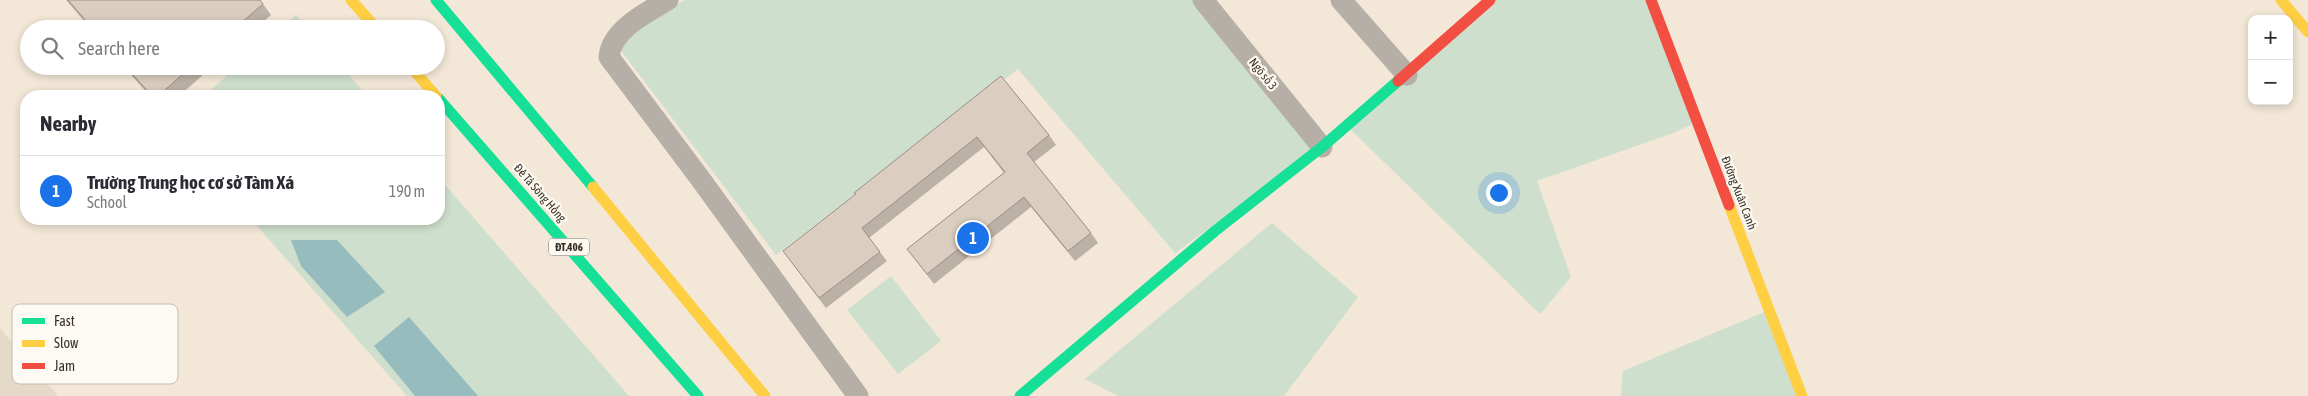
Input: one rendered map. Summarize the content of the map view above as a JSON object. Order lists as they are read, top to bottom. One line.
{"streets":{"main road":["Đê Tả Sông Hồng","Đường Xuân Canh","ĐT.406"],"street":["Ngõ số 3"]},"legend":["Fast","Slow","Jam"],"page":{"map_buttons":["+","−"],"search":"Search here","heading":"Nearby","list":[{"mark":"1","name":"Trường Trung học cơ sở Tàm Xá","note":"School","value":"190 m"}],"pins":"1"}}
